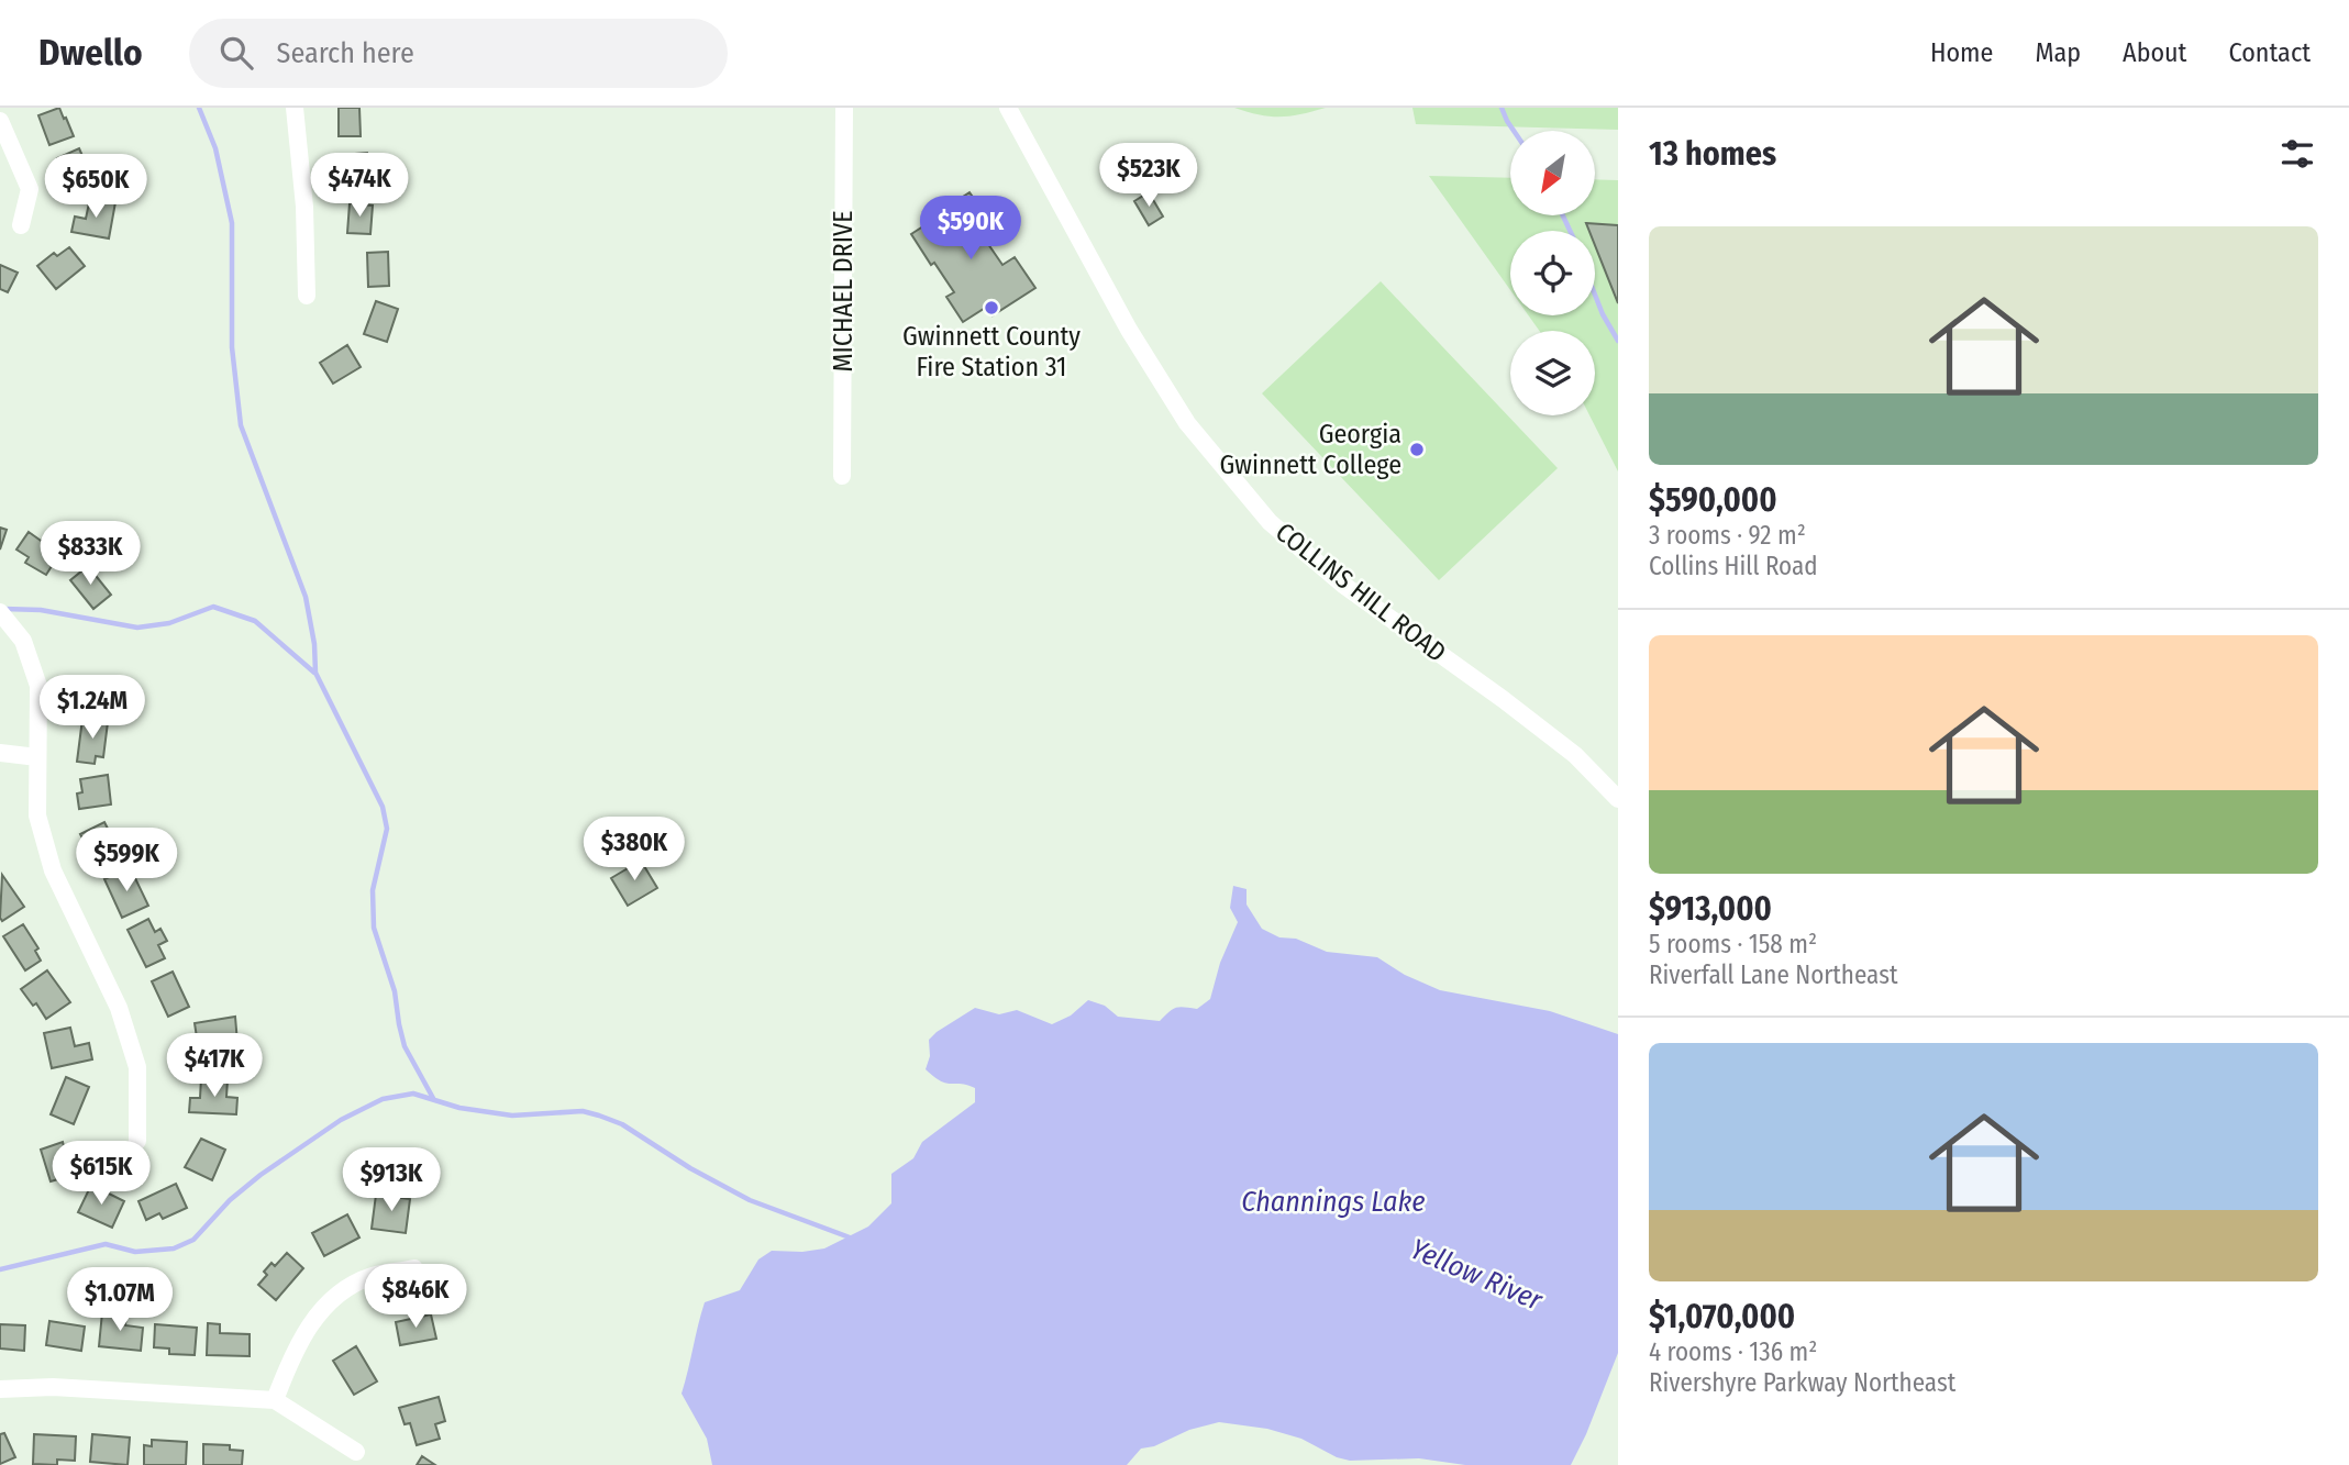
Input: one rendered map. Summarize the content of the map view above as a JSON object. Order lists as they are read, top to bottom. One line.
{"streets":{"street":["MICHAEL DRIVE","COLLINS HILL ROAD"]},"water":["Channings Lake","Yellow River"],"places":["Gwinnett County Fire Station 31","Georgia Gwinnett College"],"north":"bottom left","page":{"header":"Dwello","search":"Search here","nav":["Home","Map","About","Contact"],"heading":"13 homes","price":["$523K","$474K","$650K","$590K","$833K","$1.24M","$380K","$599K","$417K","$615K","$913K","$846K","$1.07M"],"list":[{"name":"$590,000","note":"3 rooms · 92 m² · Collins Hill Road"},{"name":"$913,000","note":"5 rooms · 158 m² · Riverfall Lane Northeast"},{"name":"$1,070,000","note":"4 rooms · 136 m² · Rivershyre Parkway Northeast"}]}}
